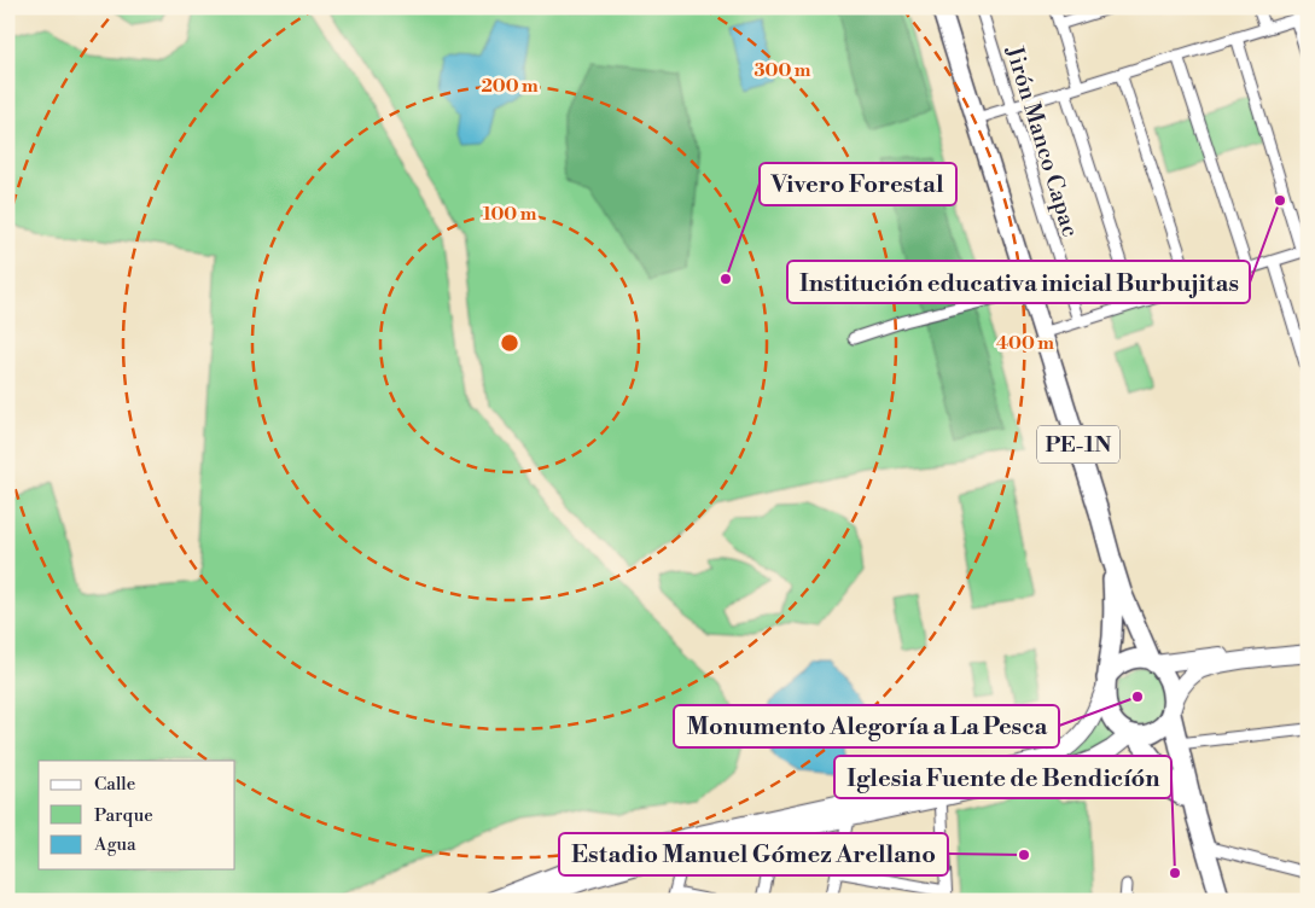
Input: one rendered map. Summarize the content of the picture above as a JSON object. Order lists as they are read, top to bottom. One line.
{"streets":{"highway":["PE-1N"],"street":["Jirón Manco Capac"]},"places":["Institución educativa inicial Burbujitas","Vivero Forestal","Monumento Alegoría a La Pesca","Estadio Manuel Gómez Arellano","Iglesia Fuente de Bendicíón"],"legend":["Calle","Parque","Agua"],"rings":["300 m","200 m","100 m","400 m"]}
